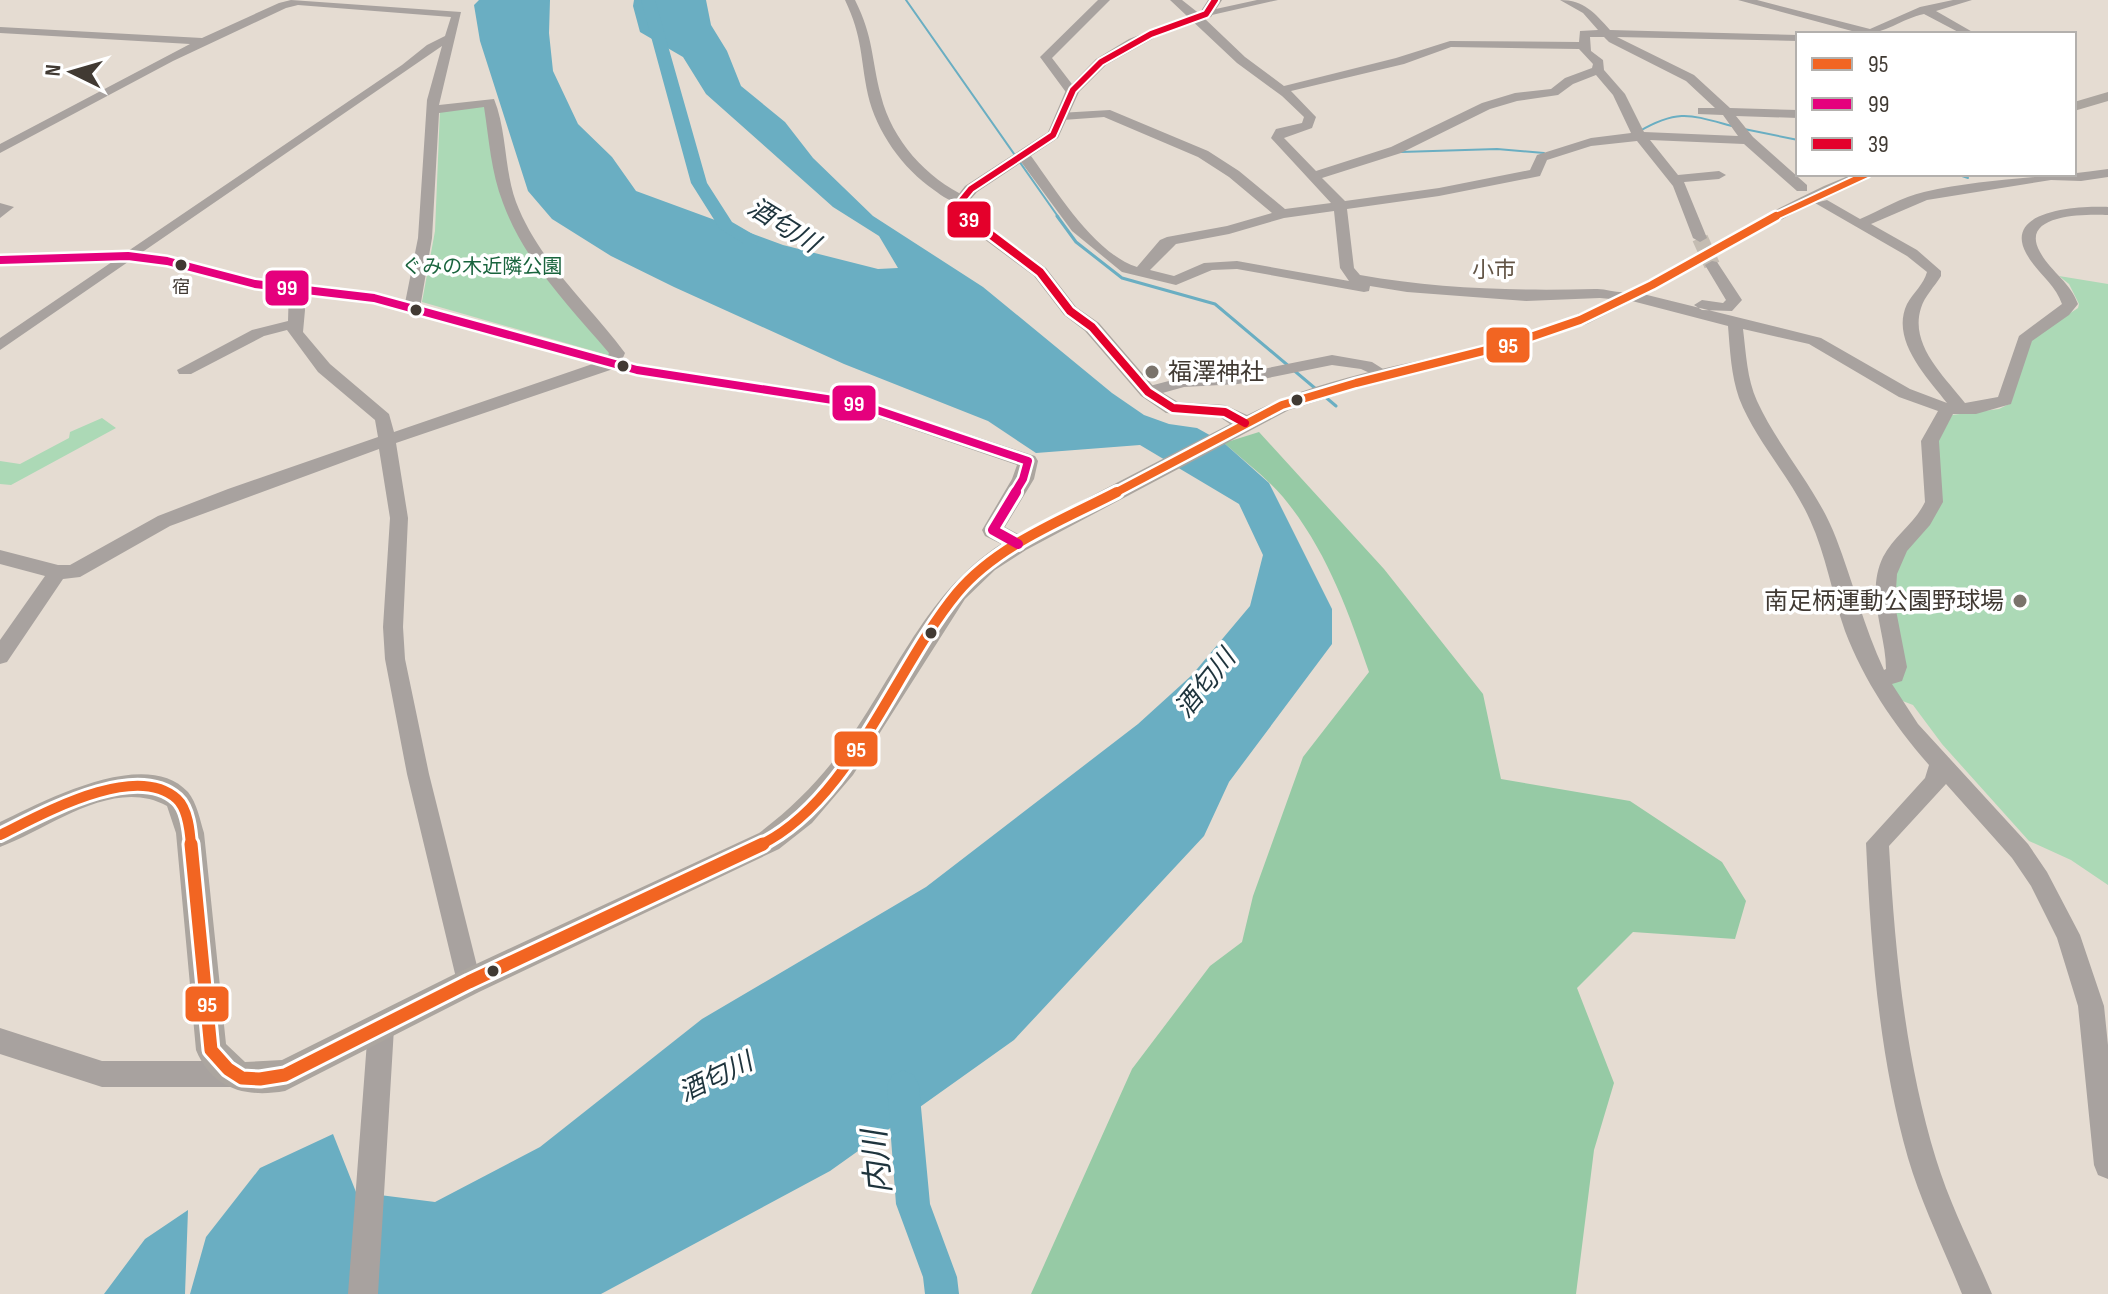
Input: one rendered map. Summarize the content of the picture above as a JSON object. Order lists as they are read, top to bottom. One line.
{"districts":["小市"],"water":["酒匂川","内川"],"parks":["ぐみの木近隣公園"],"places":["宿","福澤神社","南足柄運動公園野球場"],"lines":["transit line 39","transit line 95","transit line 99"],"legend":["95","99","39"],"north":"left"}
